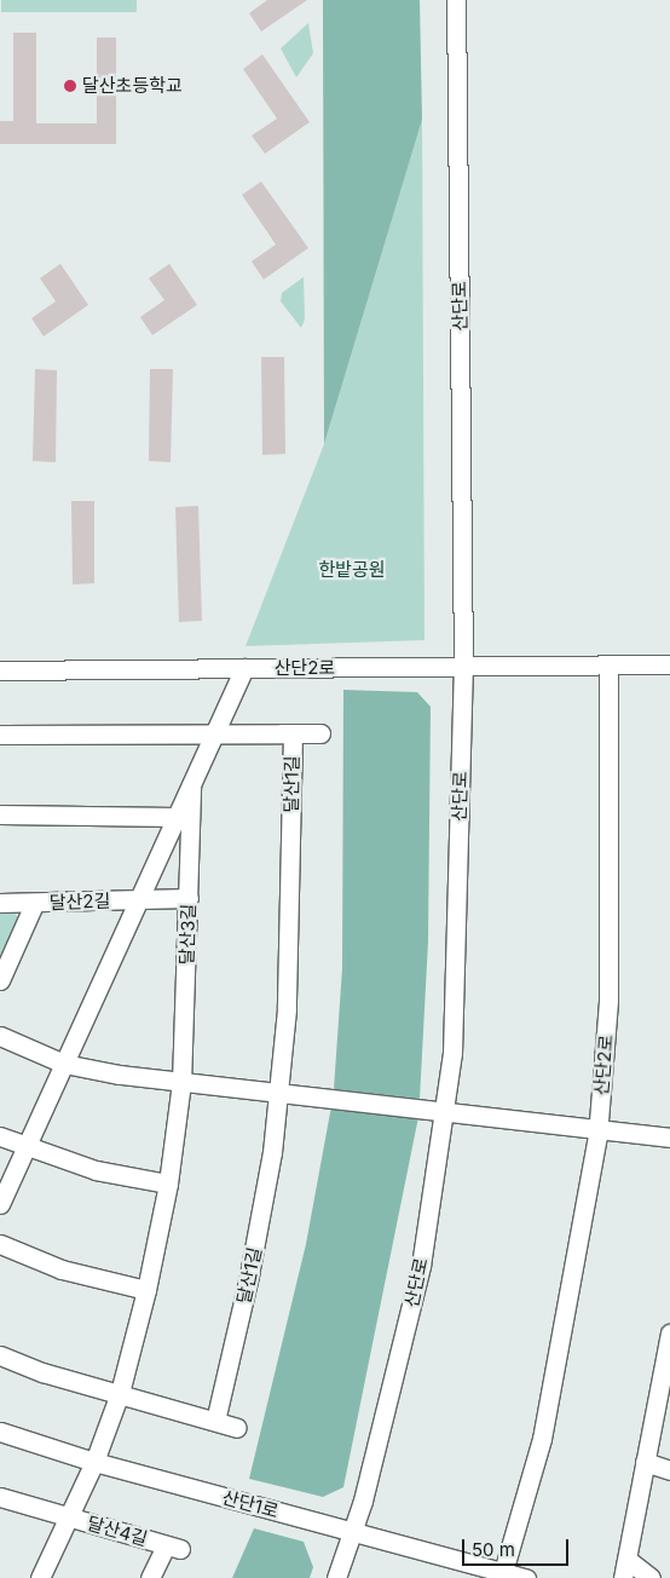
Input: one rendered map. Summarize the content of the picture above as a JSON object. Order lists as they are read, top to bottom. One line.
{"streets":{"street":["산단로","산단2로","달산1길","달산2길","달산3길","산단1로","달산4길"]},"crossings":[["산단로","산단2로"],["산단로","산단1로"],["산단2로","달산2길"],["산단2로","산단1로"],["달산1길","달산2길"],["달산2길","달산3길"],["달산3길","산단1로"],["달산3길","달산4길"]],"parks":["한밭공원"],"places":["달산초등학교"],"scale_bar":"50 m"}
